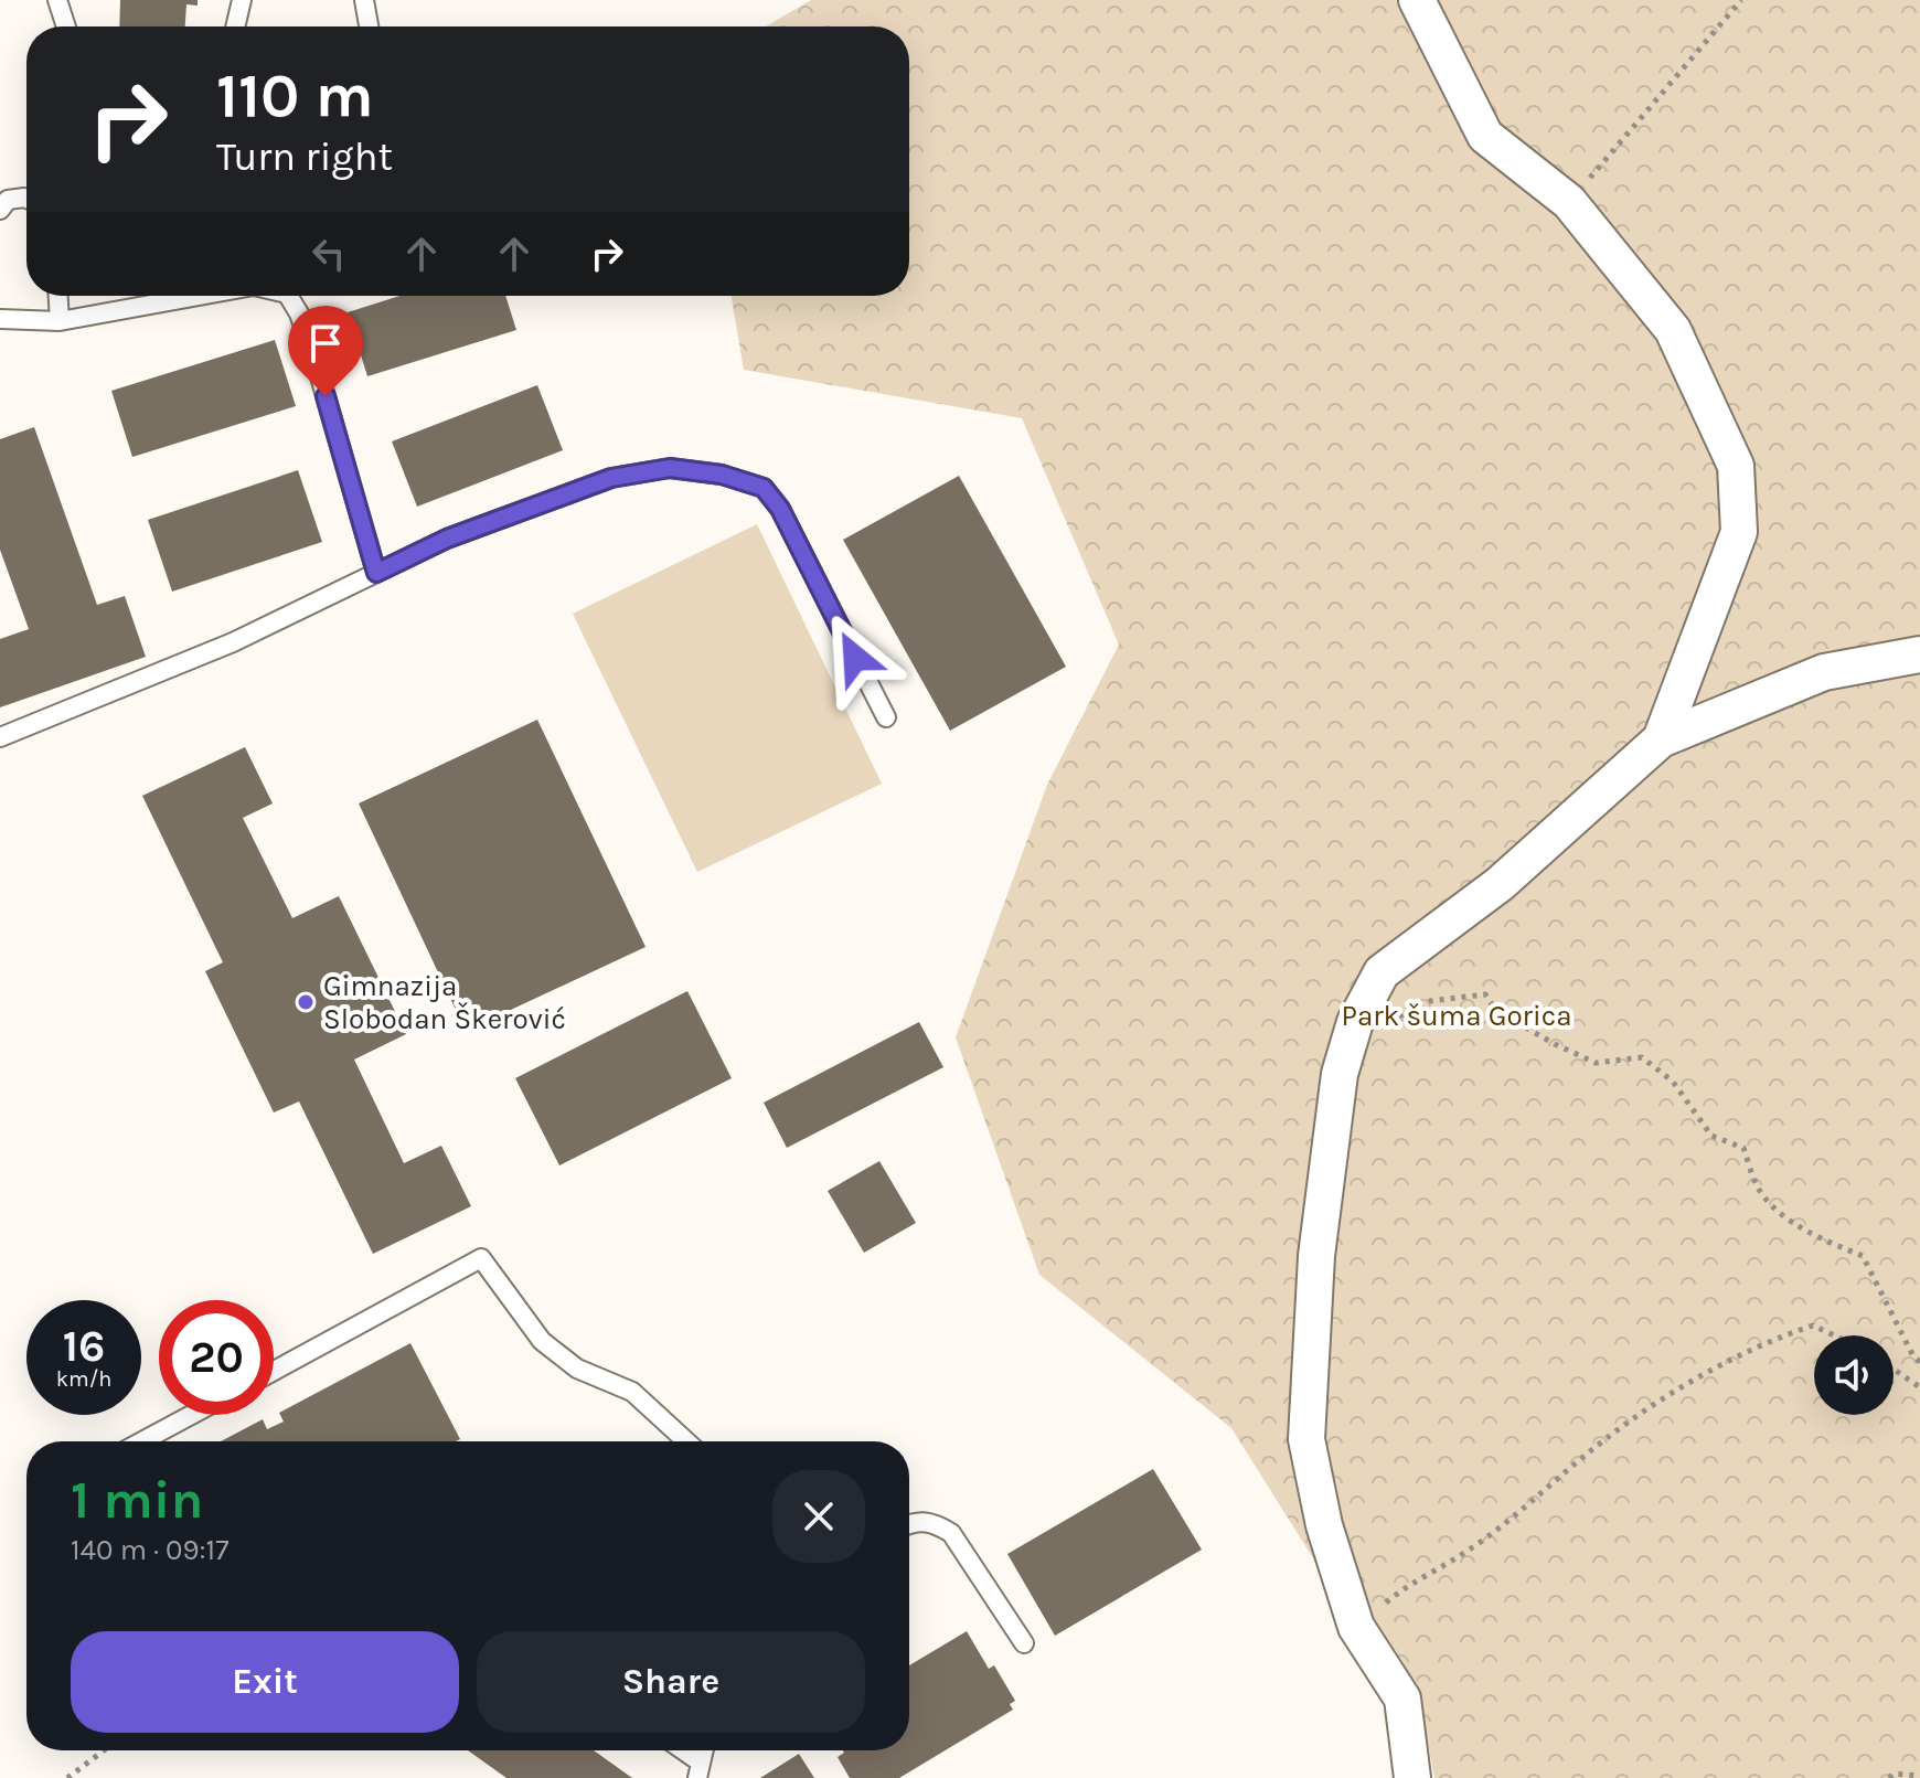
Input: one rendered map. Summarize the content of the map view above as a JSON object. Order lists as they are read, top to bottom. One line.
{"parks":["Park šuma Gorica"],"places":["Gimnazija Slobodan Škerović"],"page":{"turn":["110 m","Turn right"],"speed":"16 km/h","limit":"20","heading":["1 min","140 m · 09:17"],"buttons":["Exit","Share"]}}
